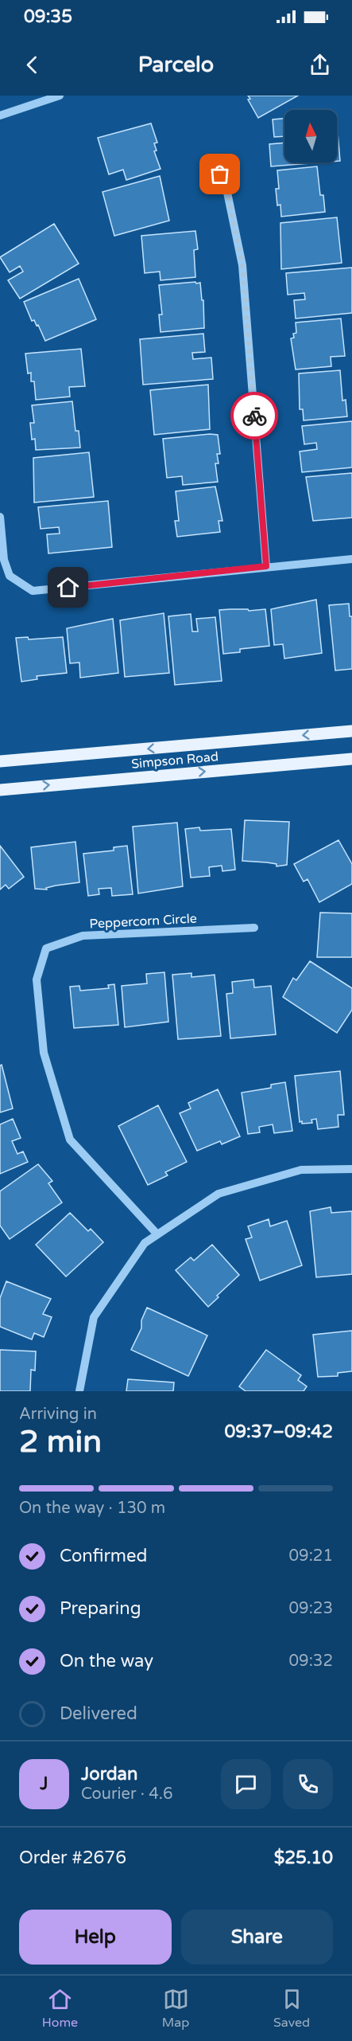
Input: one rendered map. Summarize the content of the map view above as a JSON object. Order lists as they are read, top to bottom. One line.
{"streets":{"main road":["Simpson Road"],"street":["Peppercorn Circle"]},"north":"top","page":{"status":"09:35","header":"Parcelo","heading":["2 min","Arriving in","09:37–09:42"],"panel":["Jordan","Courier · 4.6","Order #2676","$25.10"],"bar":"On the way · 130 m","list":[["Confirmed","09:21"],["Preparing","09:23"],["On the way","09:32"],"Delivered"],"round":"J","buttons":["Help","Share"],"tabs":["Home","Map","Saved"]}}
